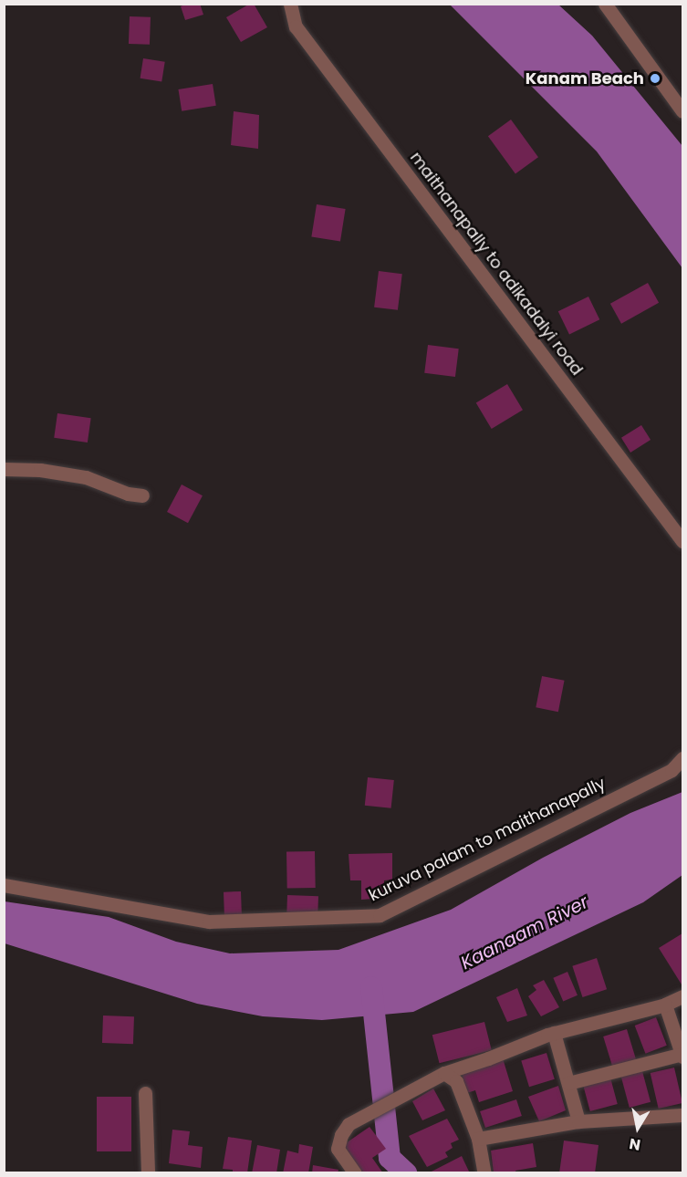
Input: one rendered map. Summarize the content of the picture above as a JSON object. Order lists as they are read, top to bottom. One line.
{"streets":{"street":["maithanapally to adikadalyi road","kuruva palam to maithanapally"]},"water":["Kaanaam River"],"places":["Kanam Beach"],"north":"bottom"}
